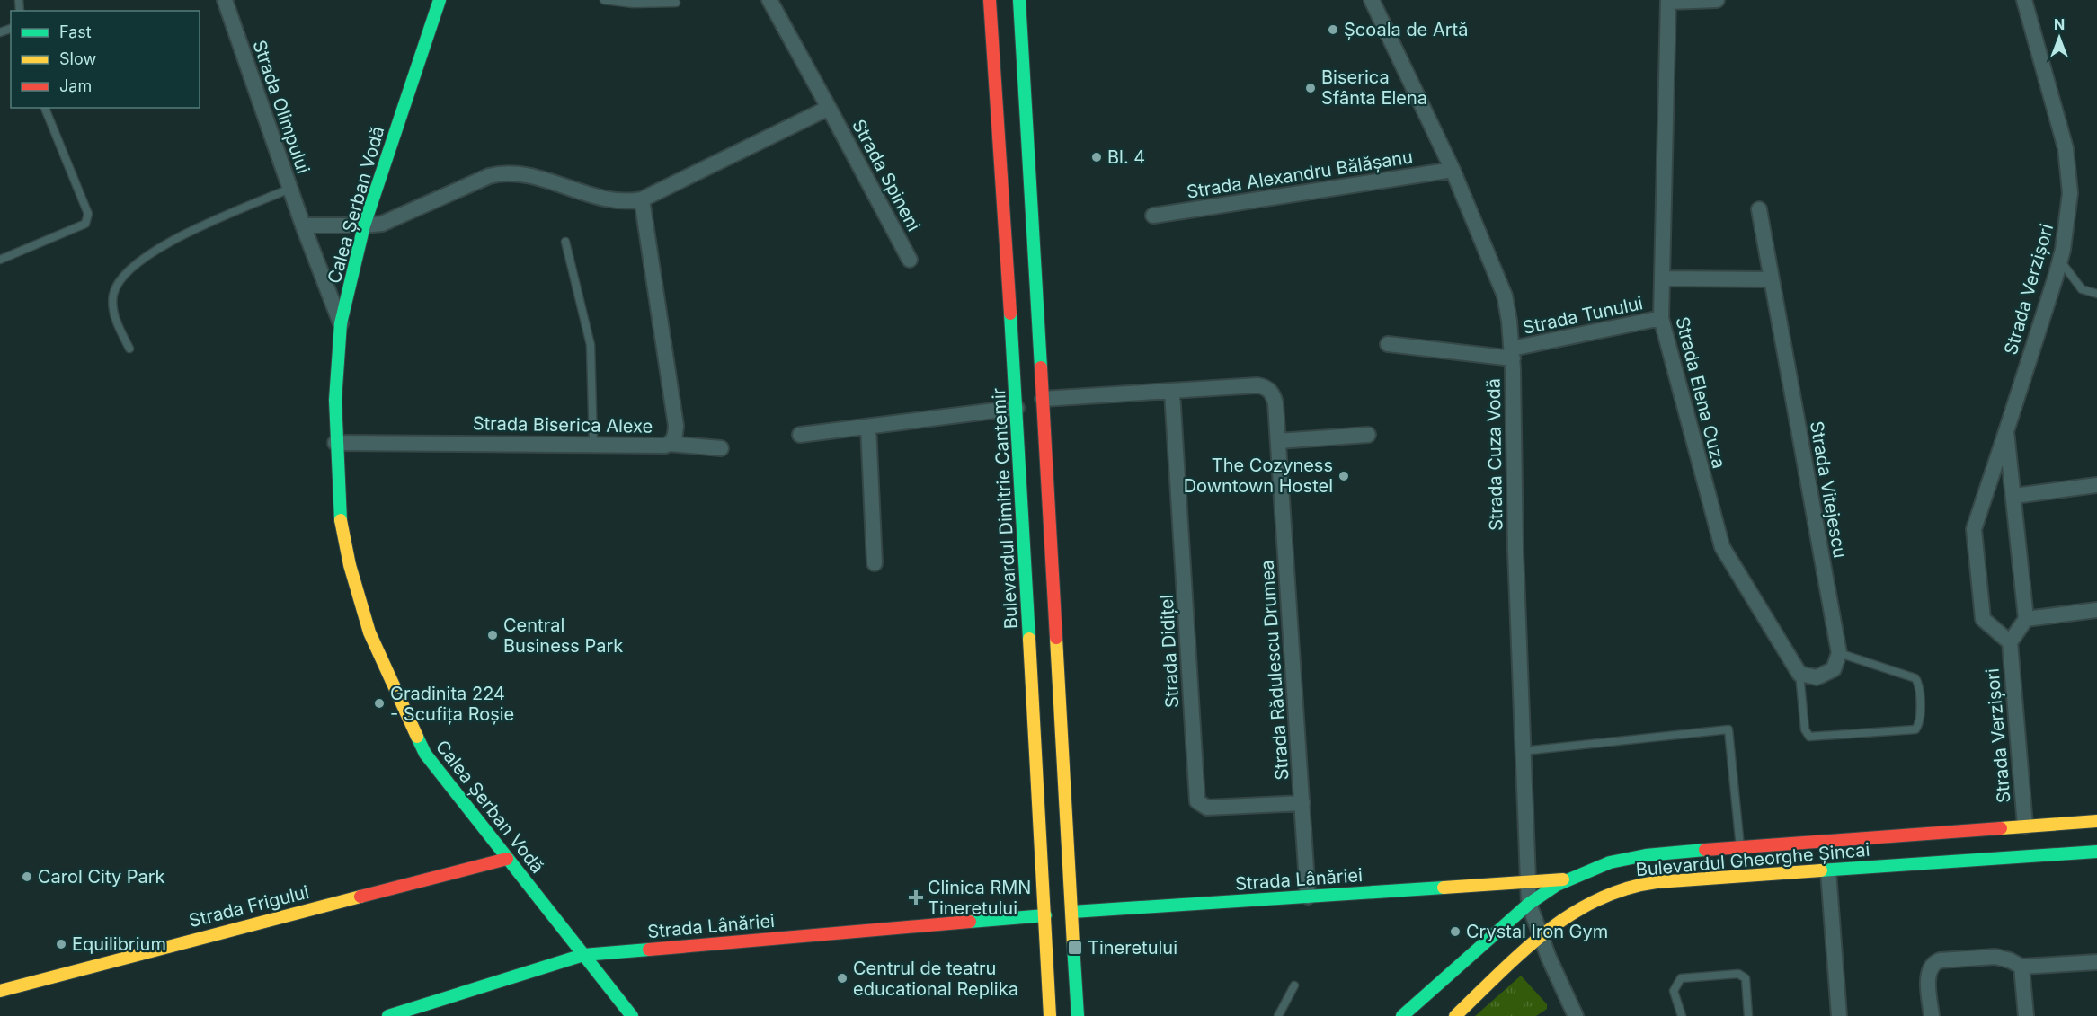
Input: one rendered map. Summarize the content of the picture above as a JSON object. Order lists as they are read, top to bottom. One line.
{"streets":{"main road":["Calea Șerban Vodă","Bulevardul Dimitrie Cantemir","Bulevardul Gheorghe Șincai","Strada Lânăriei","Strada Frigului"],"street":["Strada Olimpului","Strada Alexandru Bălășanu","Strada Spineni","Strada Verzișori","Strada Tunului","Strada Elena Cuza","Strada Biserica Alexe","Strada Cuza Vodă","Strada Vitejescu","Strada Didițel","Strada Rădulescu Drumea"]},"crossings":[["Strada Olimpului","Calea Șerban Vodă"],["Strada Alexandru Bălășanu","Strada Cuza Vodă"],["Calea Șerban Vodă","Strada Biserica Alexe"],["Calea Șerban Vodă","Strada Lânăriei"],["Calea Șerban Vodă","Strada Frigului"],["Strada Verzișori","Bulevardul Gheorghe Șincai"],["Strada Tunului","Strada Elena Cuza"],["Strada Tunului","Strada Cuza Vodă"],["Strada Cuza Vodă","Bulevardul Gheorghe Șincai"],["Strada Cuza Vodă","Strada Lânăriei"],["Bulevardul Dimitrie Cantemir","Strada Lânăriei"],["Strada Didițel","Strada Rădulescu Drumea"],["Strada Rădulescu Drumea","Strada Lânăriei"],["Bulevardul Gheorghe Șincai","Strada Lânăriei"]],"places":{"other":["Școala de Artă","Biserica Sfânta Elena","Bl. 4","The Cozyness Downtown Hostel","Central Business Park","Gradinita 224 - Scufița Roșie","Carol City Park","Crystal Iron Gym","Equilibrium","Centrul de teatru educational Replika"],"health":["Clinica RMN Tineretului"],"transit":["Tineretului"]},"legend":["Fast","Slow","Jam"],"north":"top"}
